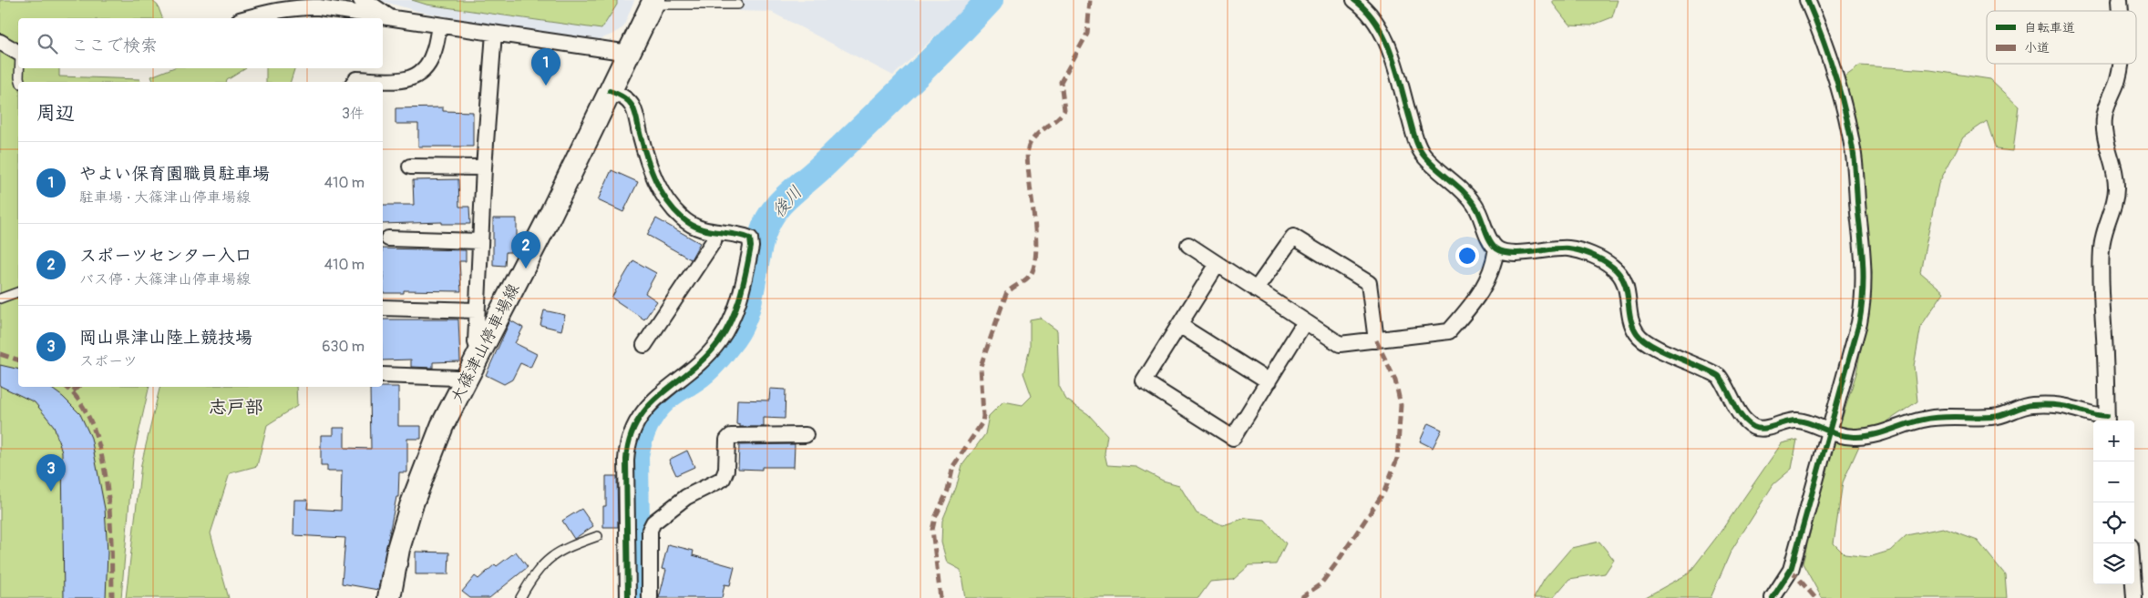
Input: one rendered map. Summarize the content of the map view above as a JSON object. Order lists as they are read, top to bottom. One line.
{"streets":{"main road":["大篠津山停車場線"]},"districts":["志戸部"],"water":["後川"],"legend":["自転車道","小道"],"page":{"search":"ここで検索","pins":["1","2","3"],"heading":["周辺","3件"],"list":[{"mark":"1","name":"やよい保育園職員駐車場","note":"駐車場 · 大篠津山停車場線","value":"410 m"},{"mark":"2","name":"スポーツセンター入口","note":"バス停 · 大篠津山停車場線","value":"410 m"},{"mark":"3","name":"岡山県津山陸上競技場","note":"スポーツ","value":"630 m"}],"map_buttons":["+","−"]}}
